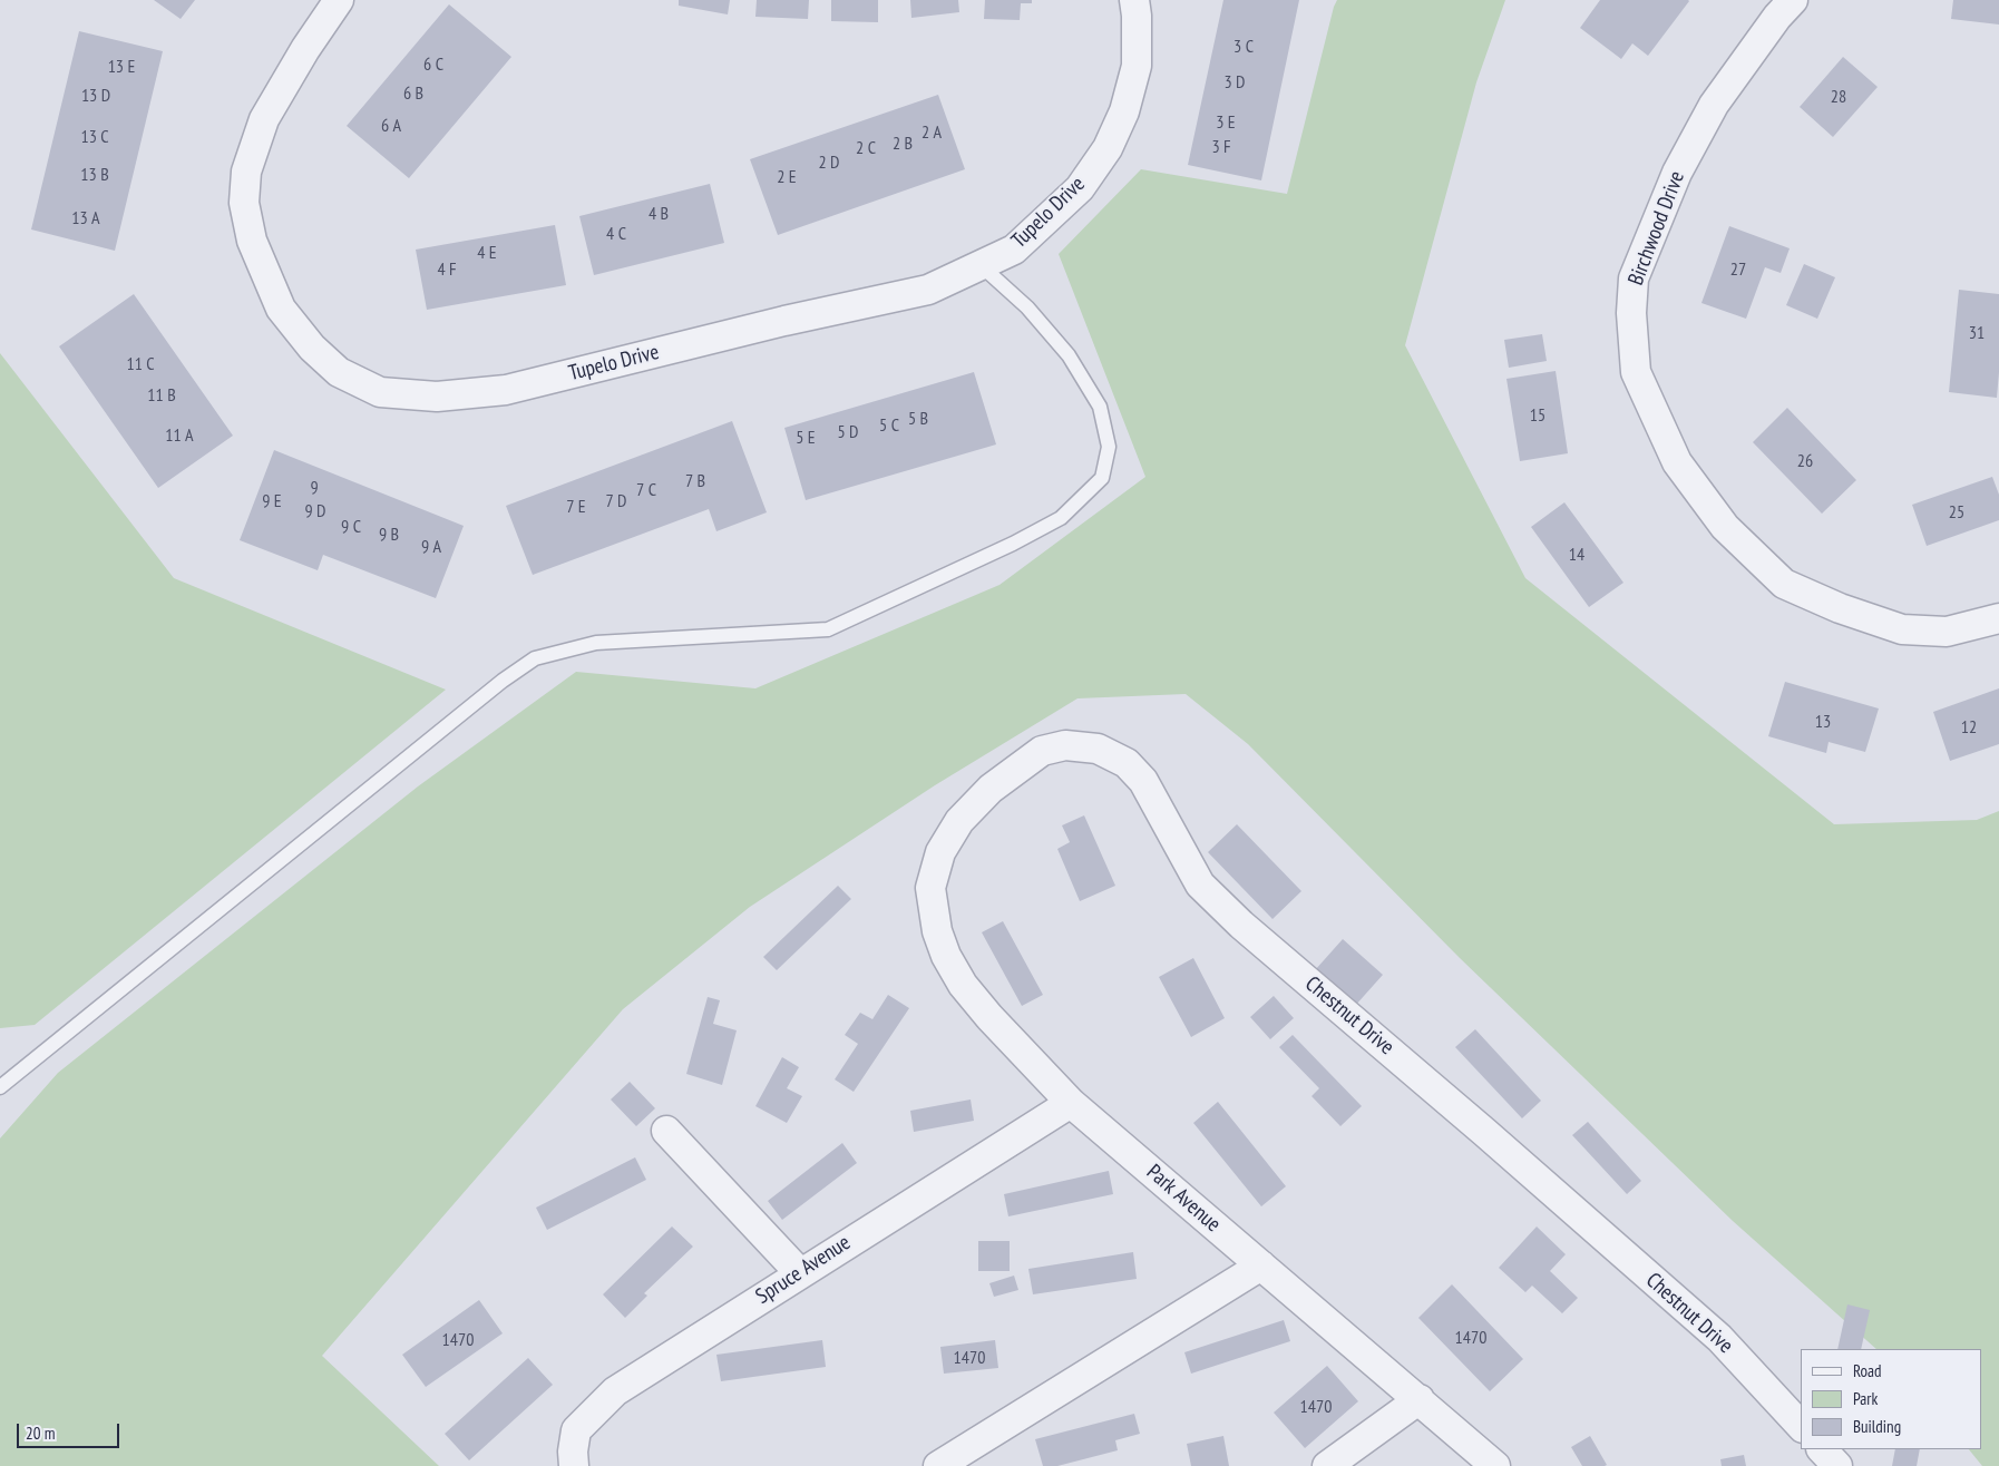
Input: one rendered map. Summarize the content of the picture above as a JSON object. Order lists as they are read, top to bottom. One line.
{"streets":{"street":["Tupelo Drive","Birchwood Drive","Chestnut Drive","Park Avenue","Spruce Avenue"]},"crossings":[["Chestnut Drive","Park Avenue"],["Park Avenue","Spruce Avenue"]],"house_numbers":["3 C","6 C","13 E","3 D","6 B","13 D","28","3 E","6 A","2 A","13 C","2 B","3 F","2 C","2 D","13 B","2 E","4 B","13 A","4 C","4 E","4 F","27","31","11 C","11 B","15","5 B","5 C","5 D","11 A","5 E","26","7 B","9","7 C","9 E","7 D","7 E","9 D","25","9 C","9 B","9 A","14","13","12","1470","1470","1470","1470"],"legend":["Road","Park","Building"],"scale_bar":"20 m"}
